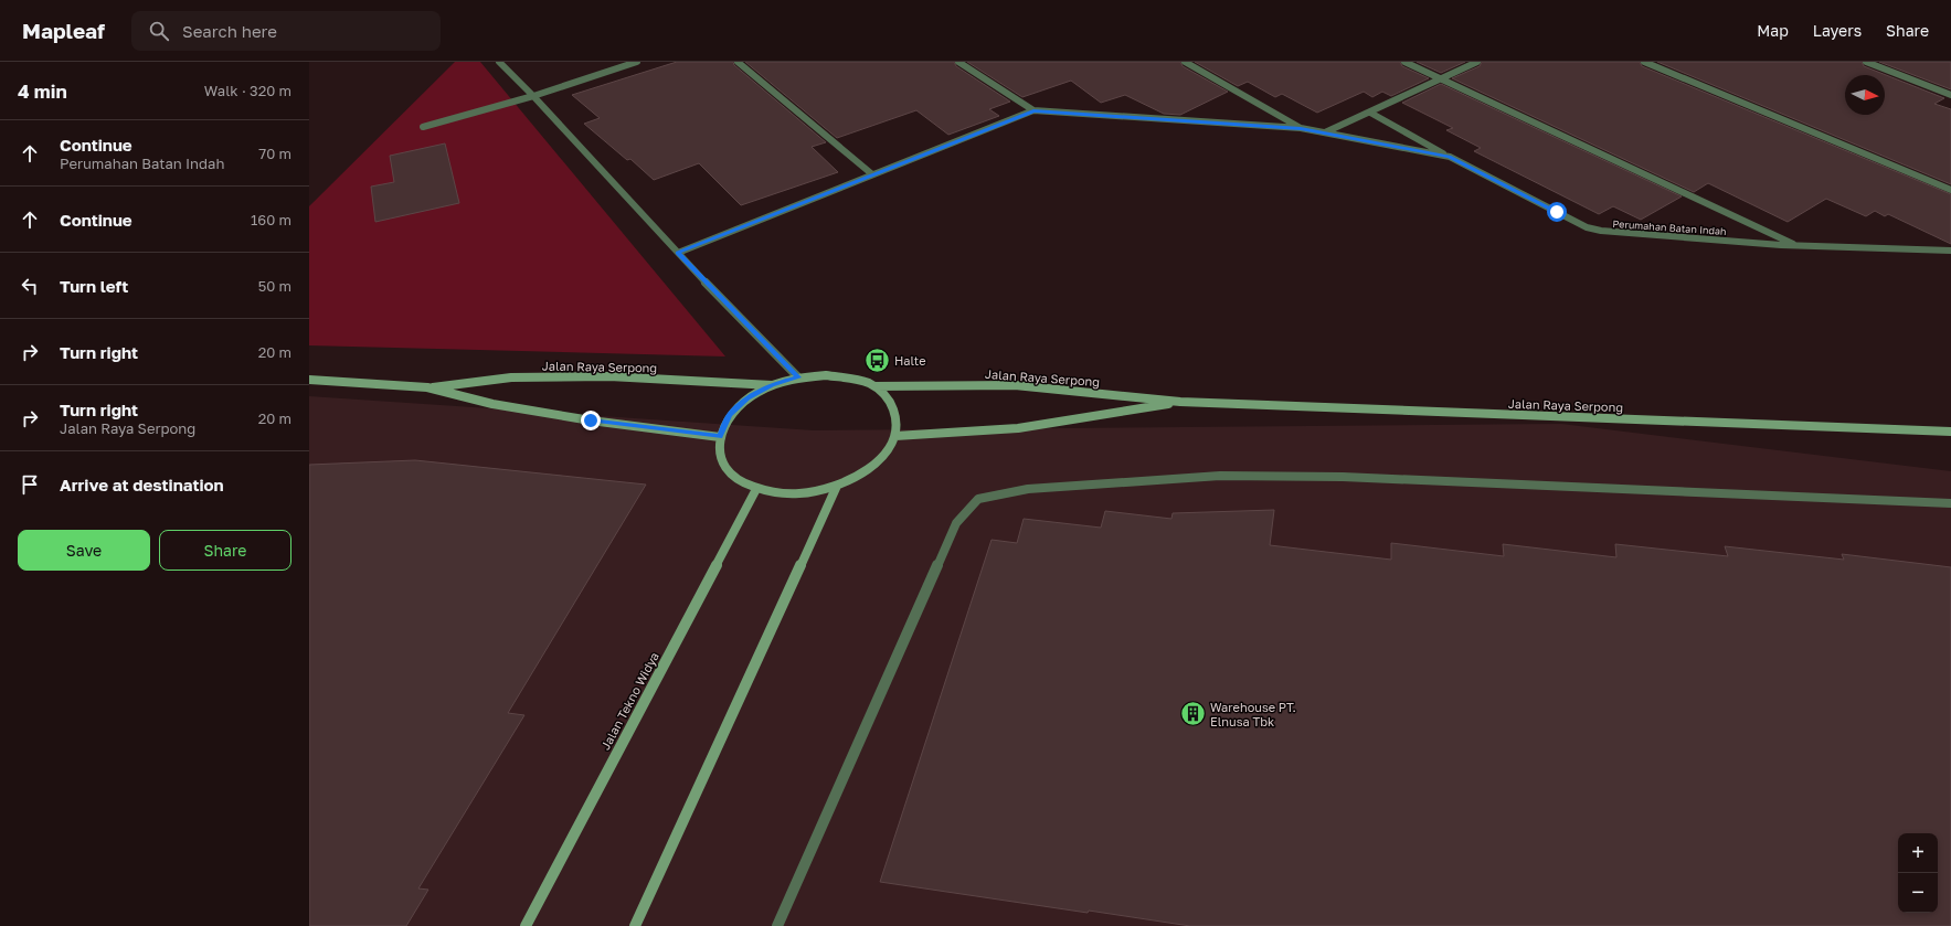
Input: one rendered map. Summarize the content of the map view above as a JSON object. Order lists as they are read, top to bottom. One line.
{"streets":{"main road":["Jalan Raya Serpong","Jalan Tekno Widya"],"street":["Perumahan Batan Indah"]},"crossings":[["Jalan Raya Serpong","Jalan Tekno Widya"]],"places":{"bus stop":["Halte"],"building":["Warehouse PT. Elnusa Tbk"]},"north":"right","page":{"header":"Mapleaf","search":"Search here","nav":["Map","Layers","Share"],"heading":["4 min","Walk · 320 m"],"list":[["Continue","Perumahan Batan Indah","70 m"],["Continue","160 m"],["Turn left","50 m"],["Turn right","20 m"],["Turn right","Jalan Raya Serpong","20 m"],"Arrive at destination"],"buttons":["Save","Share"],"map_buttons":["+","−"]}}
